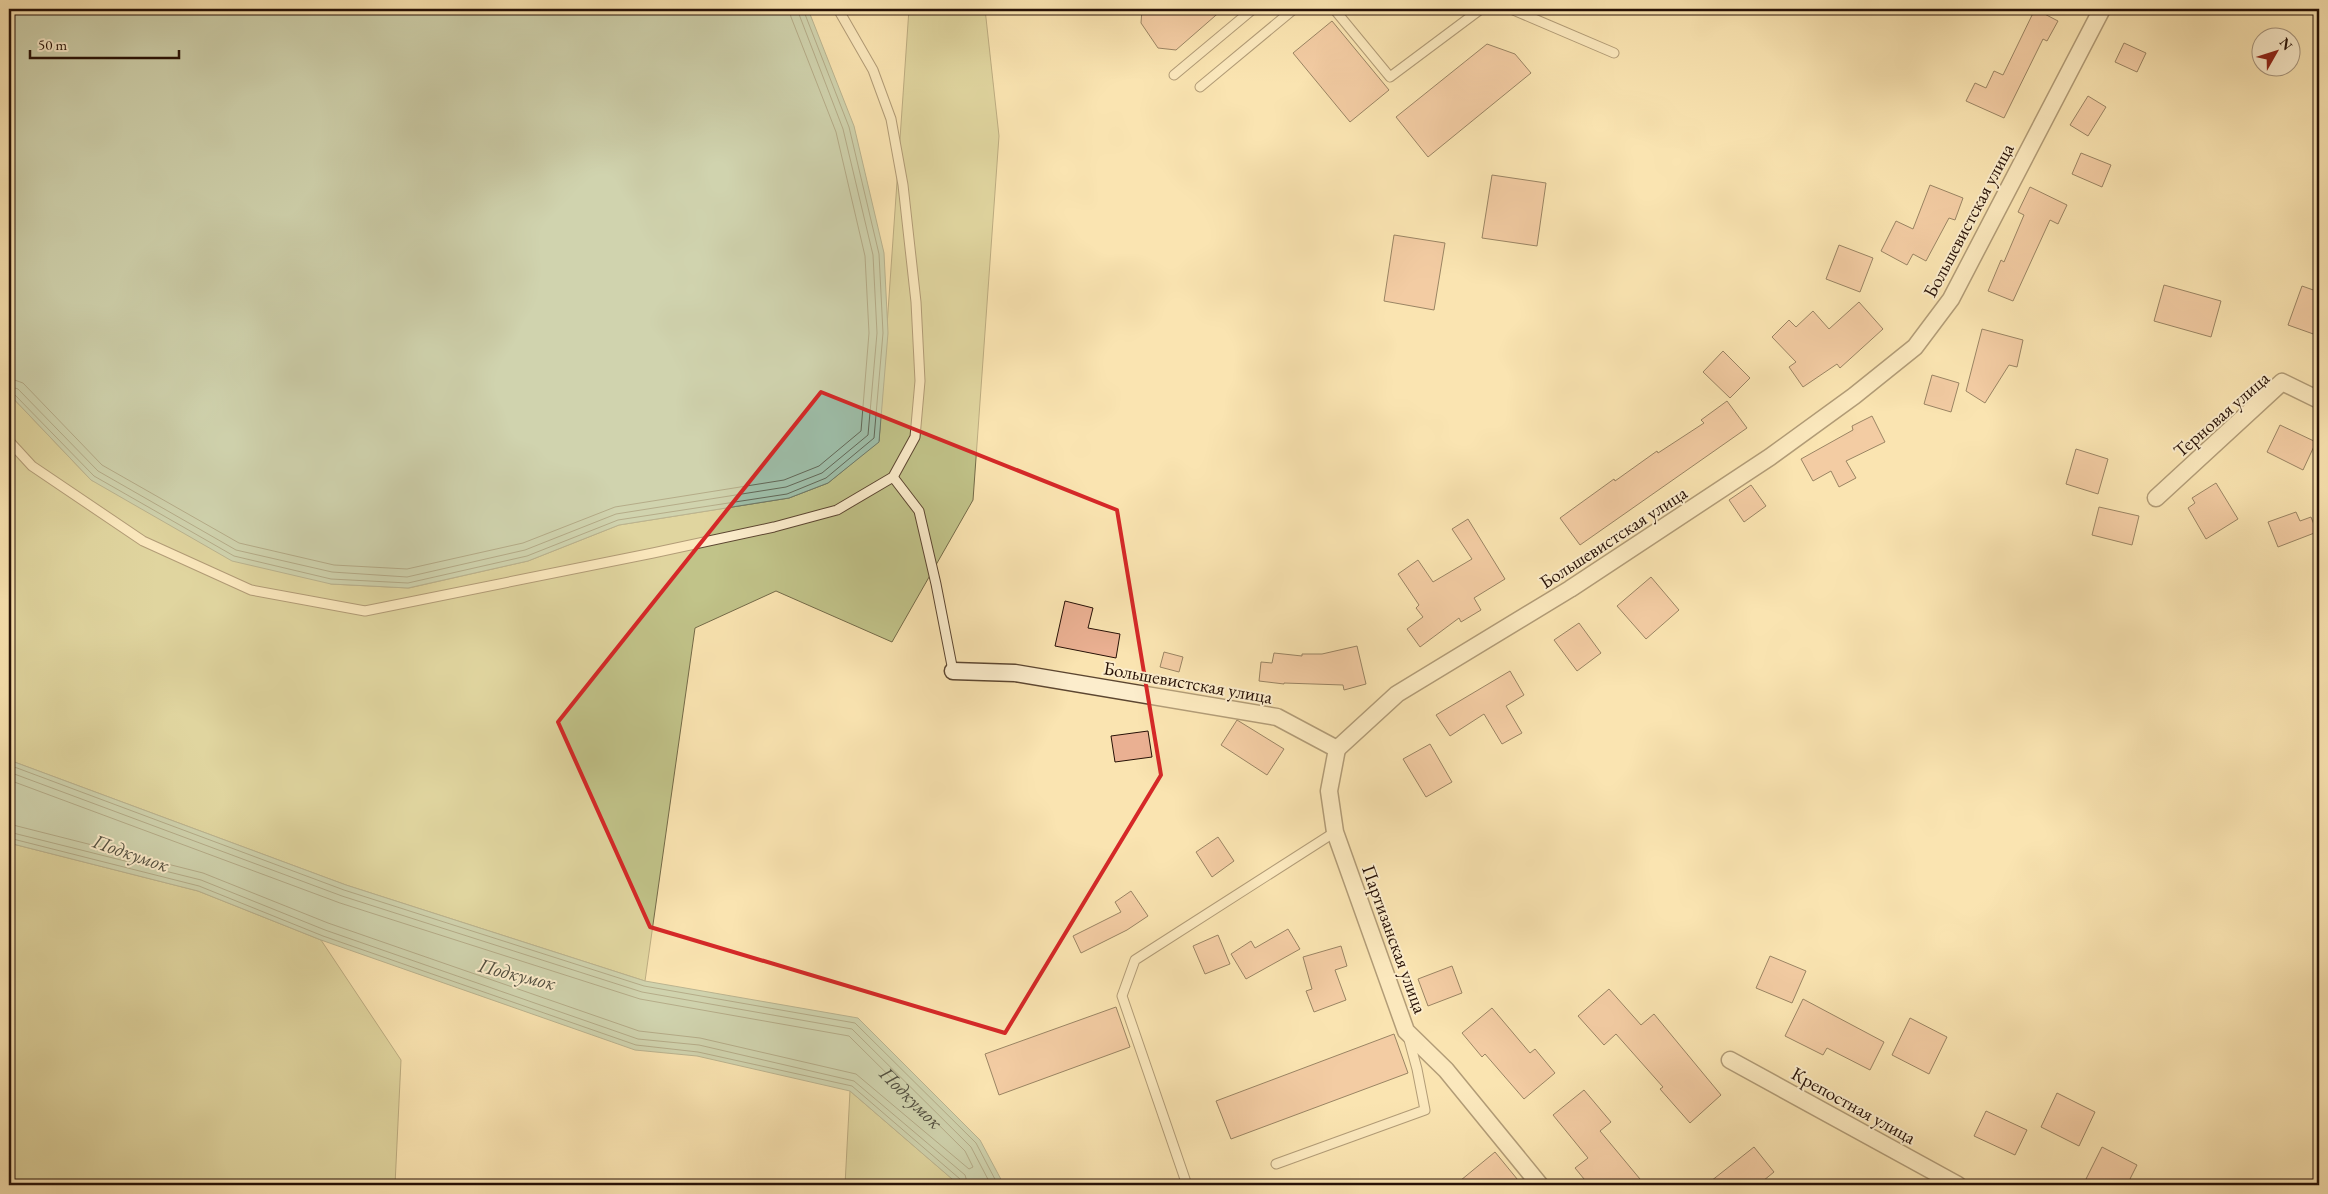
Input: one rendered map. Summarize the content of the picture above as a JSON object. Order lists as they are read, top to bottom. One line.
{"streets":{"street":["Большевистская улица","Терновая улица","Партизанская улица","Крепостная улица"]},"crossings":[["Большевистская улица","Партизанская улица"]],"water":["Подкумок"],"scale_bar":"50 m","north":"top right"}
